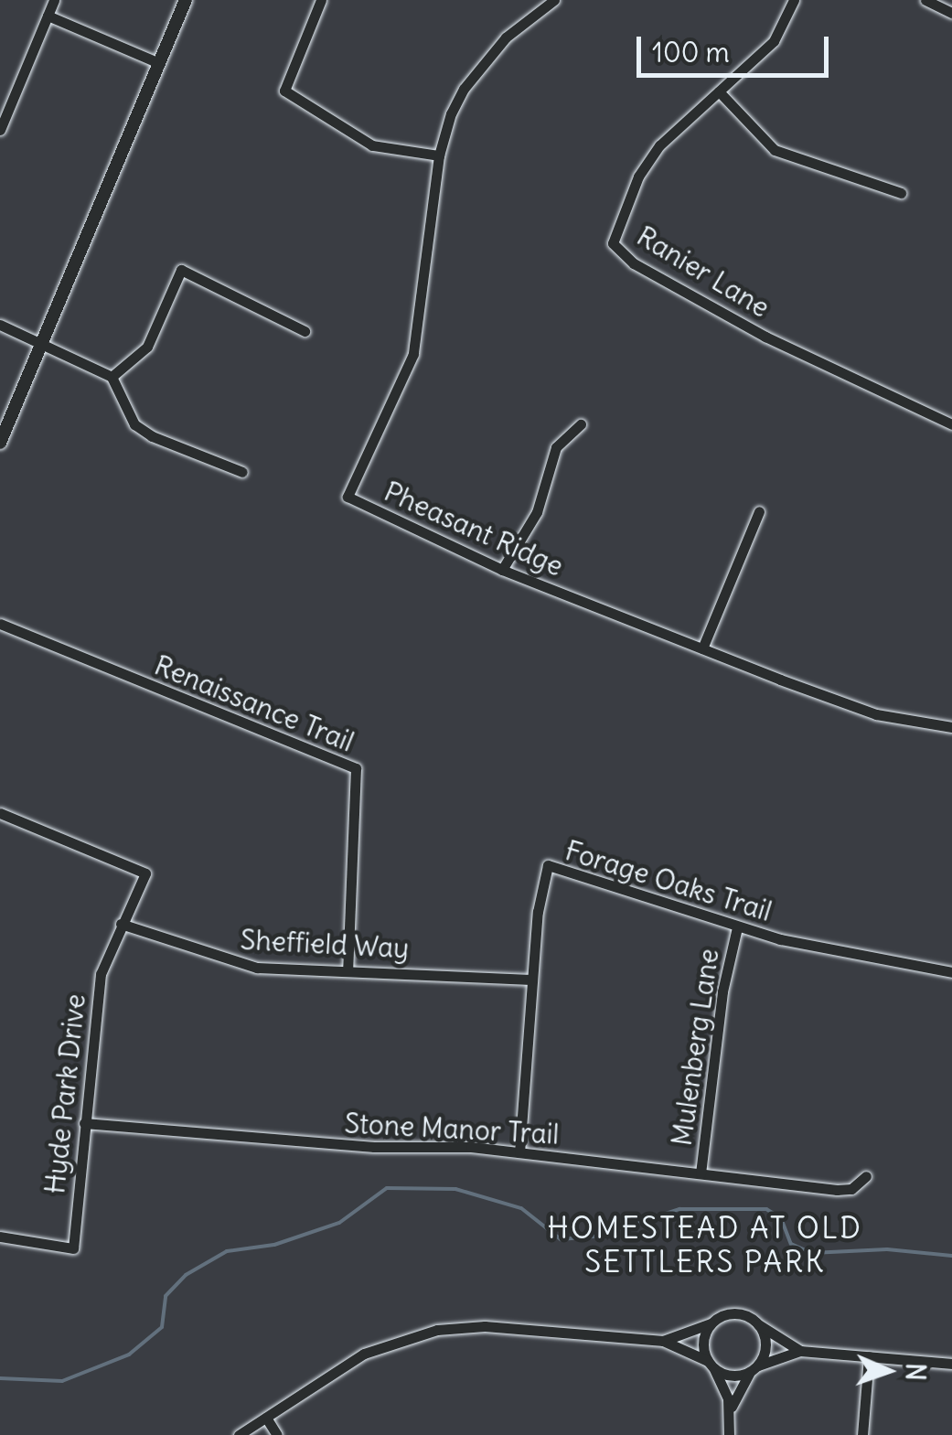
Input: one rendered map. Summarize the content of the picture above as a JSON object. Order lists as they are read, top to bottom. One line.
{"streets":{"street":["Ranier Lane","Pheasant Ridge","Renaissance Trail","Forage Oaks Trail","Sheffield Way","Mulenberg Lane","Hyde Park Drive","Stone Manor Trail"]},"crossings":[["Renaissance Trail","Sheffield Way"],["Forage Oaks Trail","Sheffield Way"],["Forage Oaks Trail","Mulenberg Lane"],["Forage Oaks Trail","Stone Manor Trail"],["Sheffield Way","Hyde Park Drive"],["Mulenberg Lane","Stone Manor Trail"],["Hyde Park Drive","Stone Manor Trail"]],"districts":["HOMESTEAD AT OLD SETTLERS PARK"],"scale_bar":"100 m","north":"right"}
